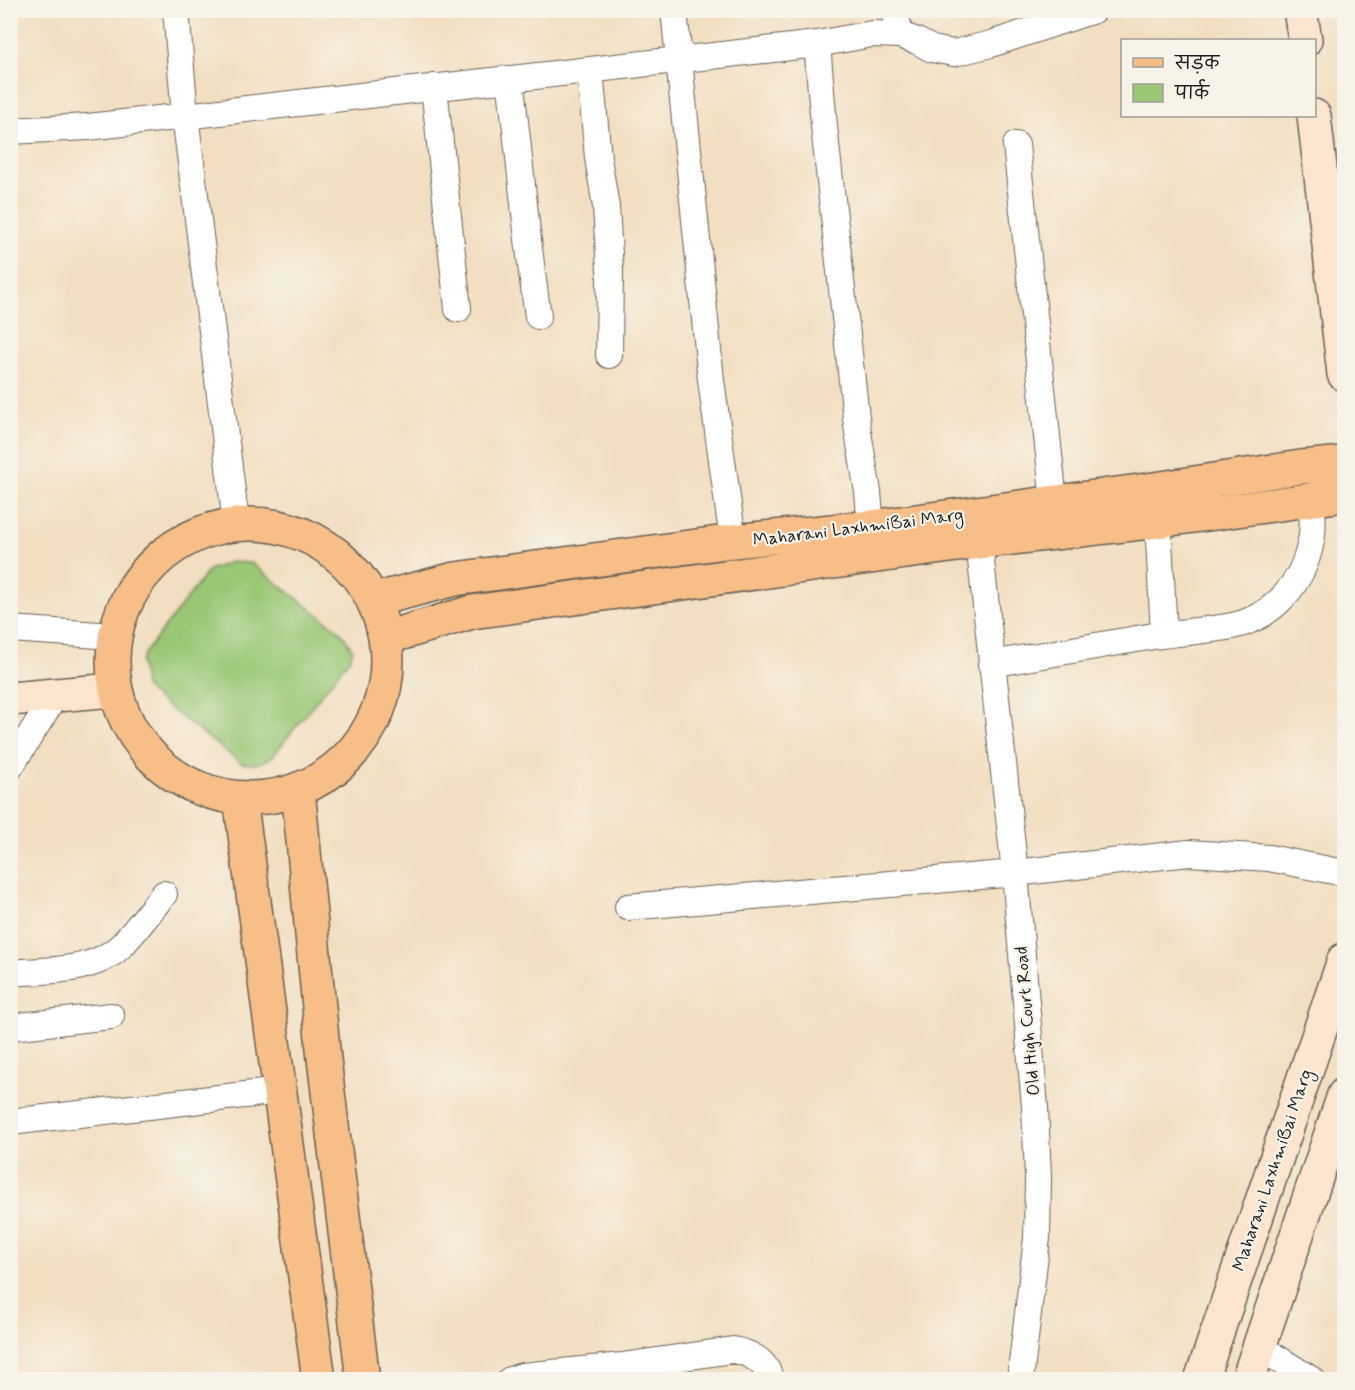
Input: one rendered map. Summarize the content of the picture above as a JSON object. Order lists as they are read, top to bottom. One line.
{"streets":{"main road":["Maharani LaxhmiBai Marg"],"street":["Old High Court Road"]},"legend":["सड़क","पार्क"]}
